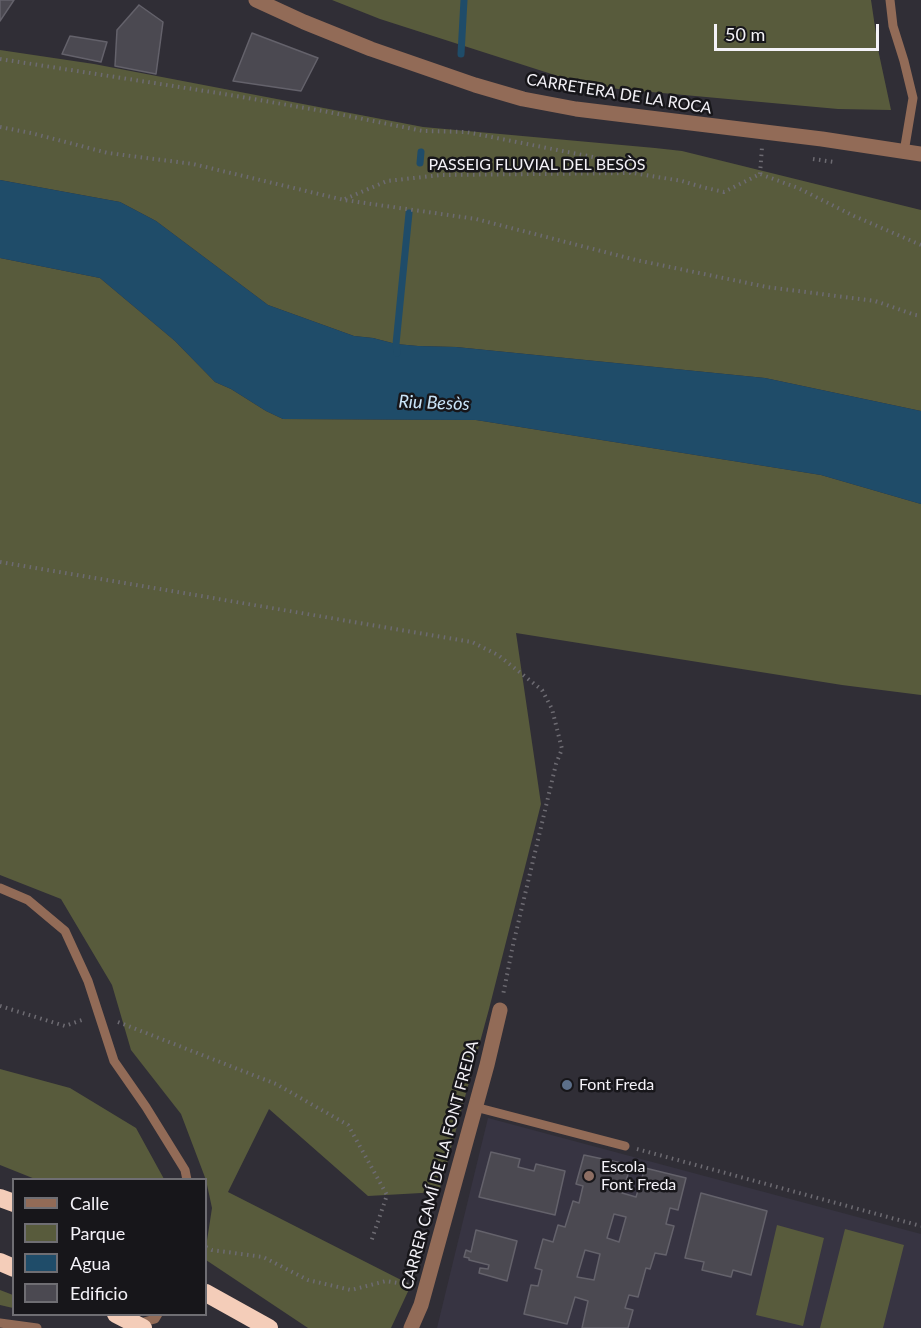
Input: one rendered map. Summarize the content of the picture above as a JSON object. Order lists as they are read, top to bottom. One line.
{"streets":{"street":["CARRETERA DE LA ROCA","CARRER CAMÍ DE LA FONT FREDA"],"path":["PASSEIG FLUVIAL DEL BESÒS"]},"water":["Riu Besòs"],"places":["Font Freda","Escola Font Freda"],"legend":["Calle","Parque","Agua","Edificio"],"scale_bar":"50 m"}
